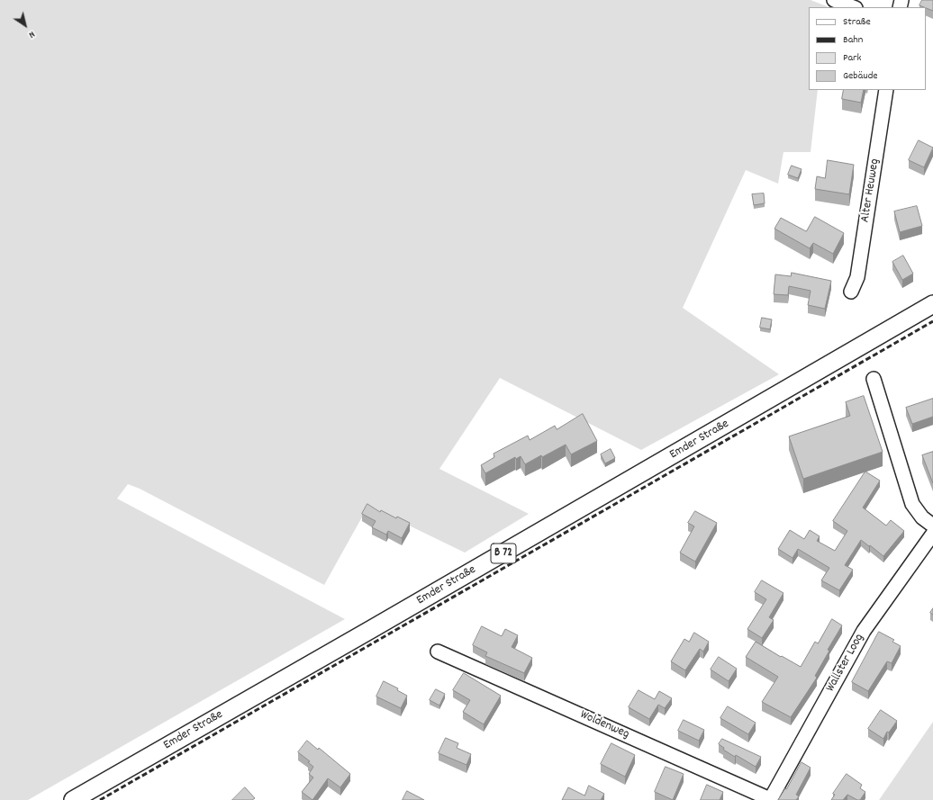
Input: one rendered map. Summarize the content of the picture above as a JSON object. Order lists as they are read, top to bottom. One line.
{"streets":{"main road":["Emder Straße","B 72"],"street":["Alter Heuweg","Wallster Loog","Woldenweg"]},"crossings":[["Wallster Loog","Woldenweg"]],"legend":["Straße","Bahn","Park","Gebäude"],"north":"bottom right"}
